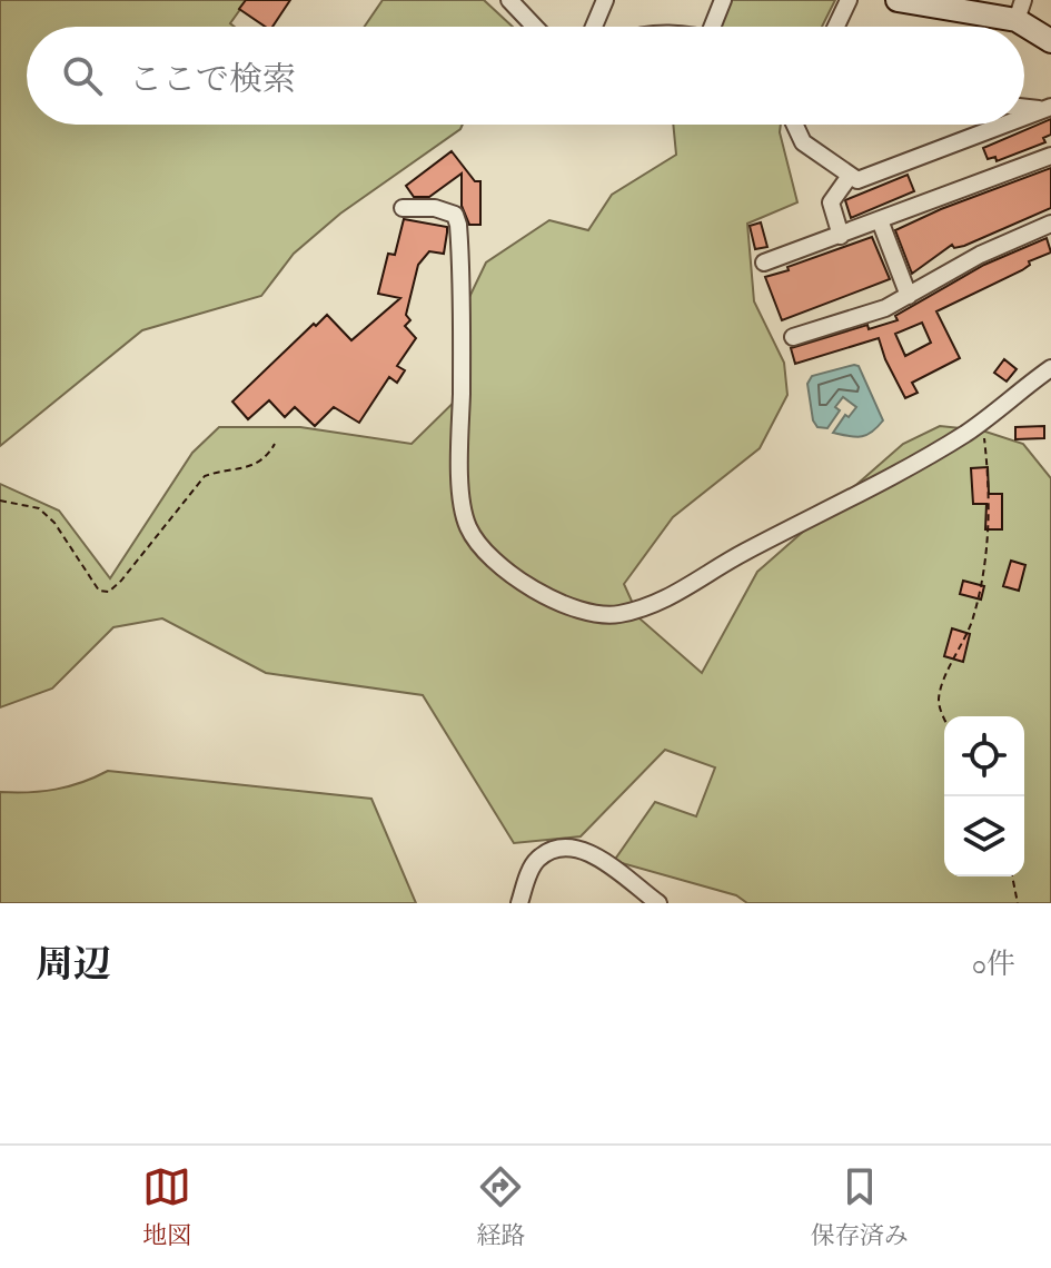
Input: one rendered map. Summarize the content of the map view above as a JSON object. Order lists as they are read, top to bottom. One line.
{"page":{"search":"ここで検索","heading":["周辺","0件"],"nav":["地図","経路","保存済み"]}}
